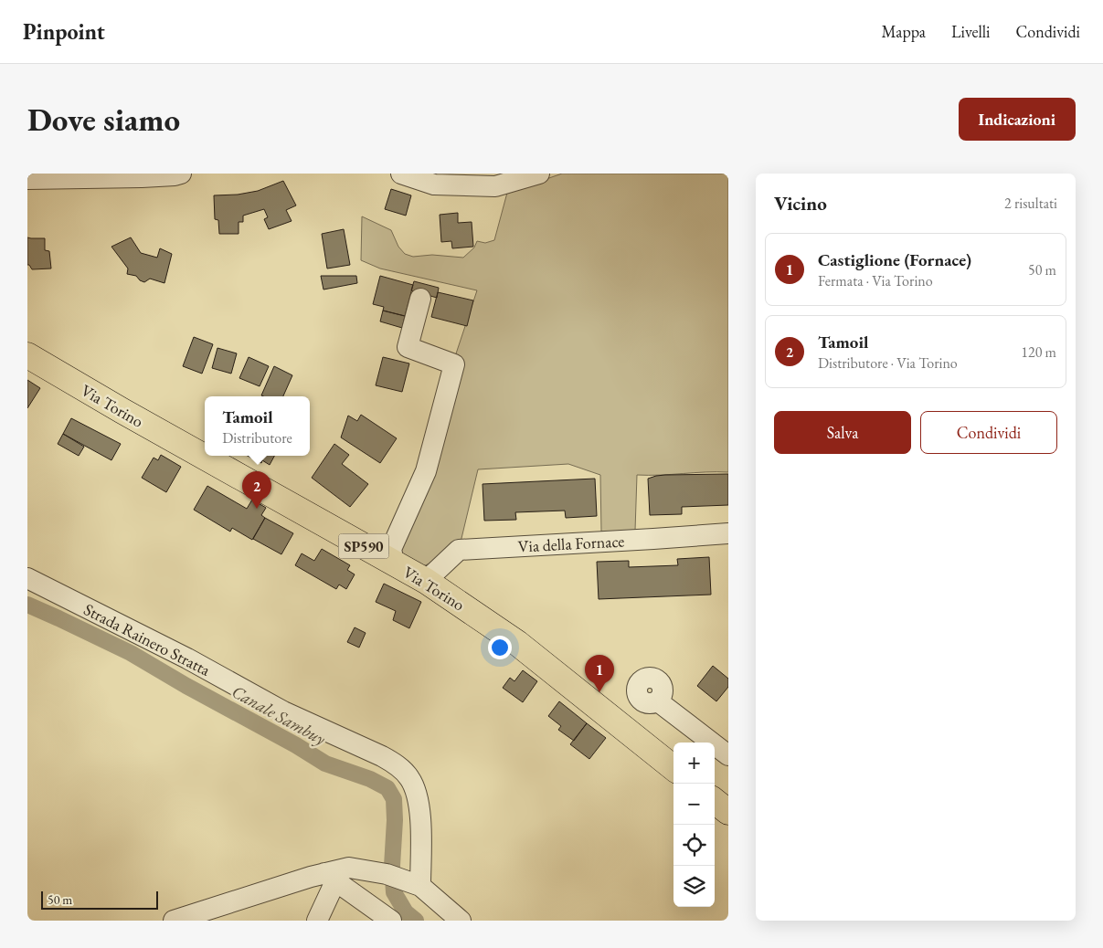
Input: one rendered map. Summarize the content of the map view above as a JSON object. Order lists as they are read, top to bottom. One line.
{"streets":{"main road":["Via Torino","SP590"],"street":["Via della Fornace","Strada Rainero Stratta"]},"crossings":[["Via Torino","Via della Fornace"]],"water":["Canale Sambuy"],"scale_bar":"50 m","page":{"header":"Pinpoint","nav":["Mappa","Livelli","Condividi"],"buttons":["Indicazioni",["Salva","Condividi"]],"title":"Dove siamo","heading":["Vicino","2 risultati"],"list":[{"mark":"1","name":"Castiglione (Fornace)","note":"Fermata · Via Torino","value":"50 m"},{"mark":"2","name":"Tamoil","note":"Distributore · Via Torino","value":"120 m"}],"popup":["Tamoil","Distributore"],"pins":["2","1"],"map_buttons":["+","−"],"scale":"50 m"}}
